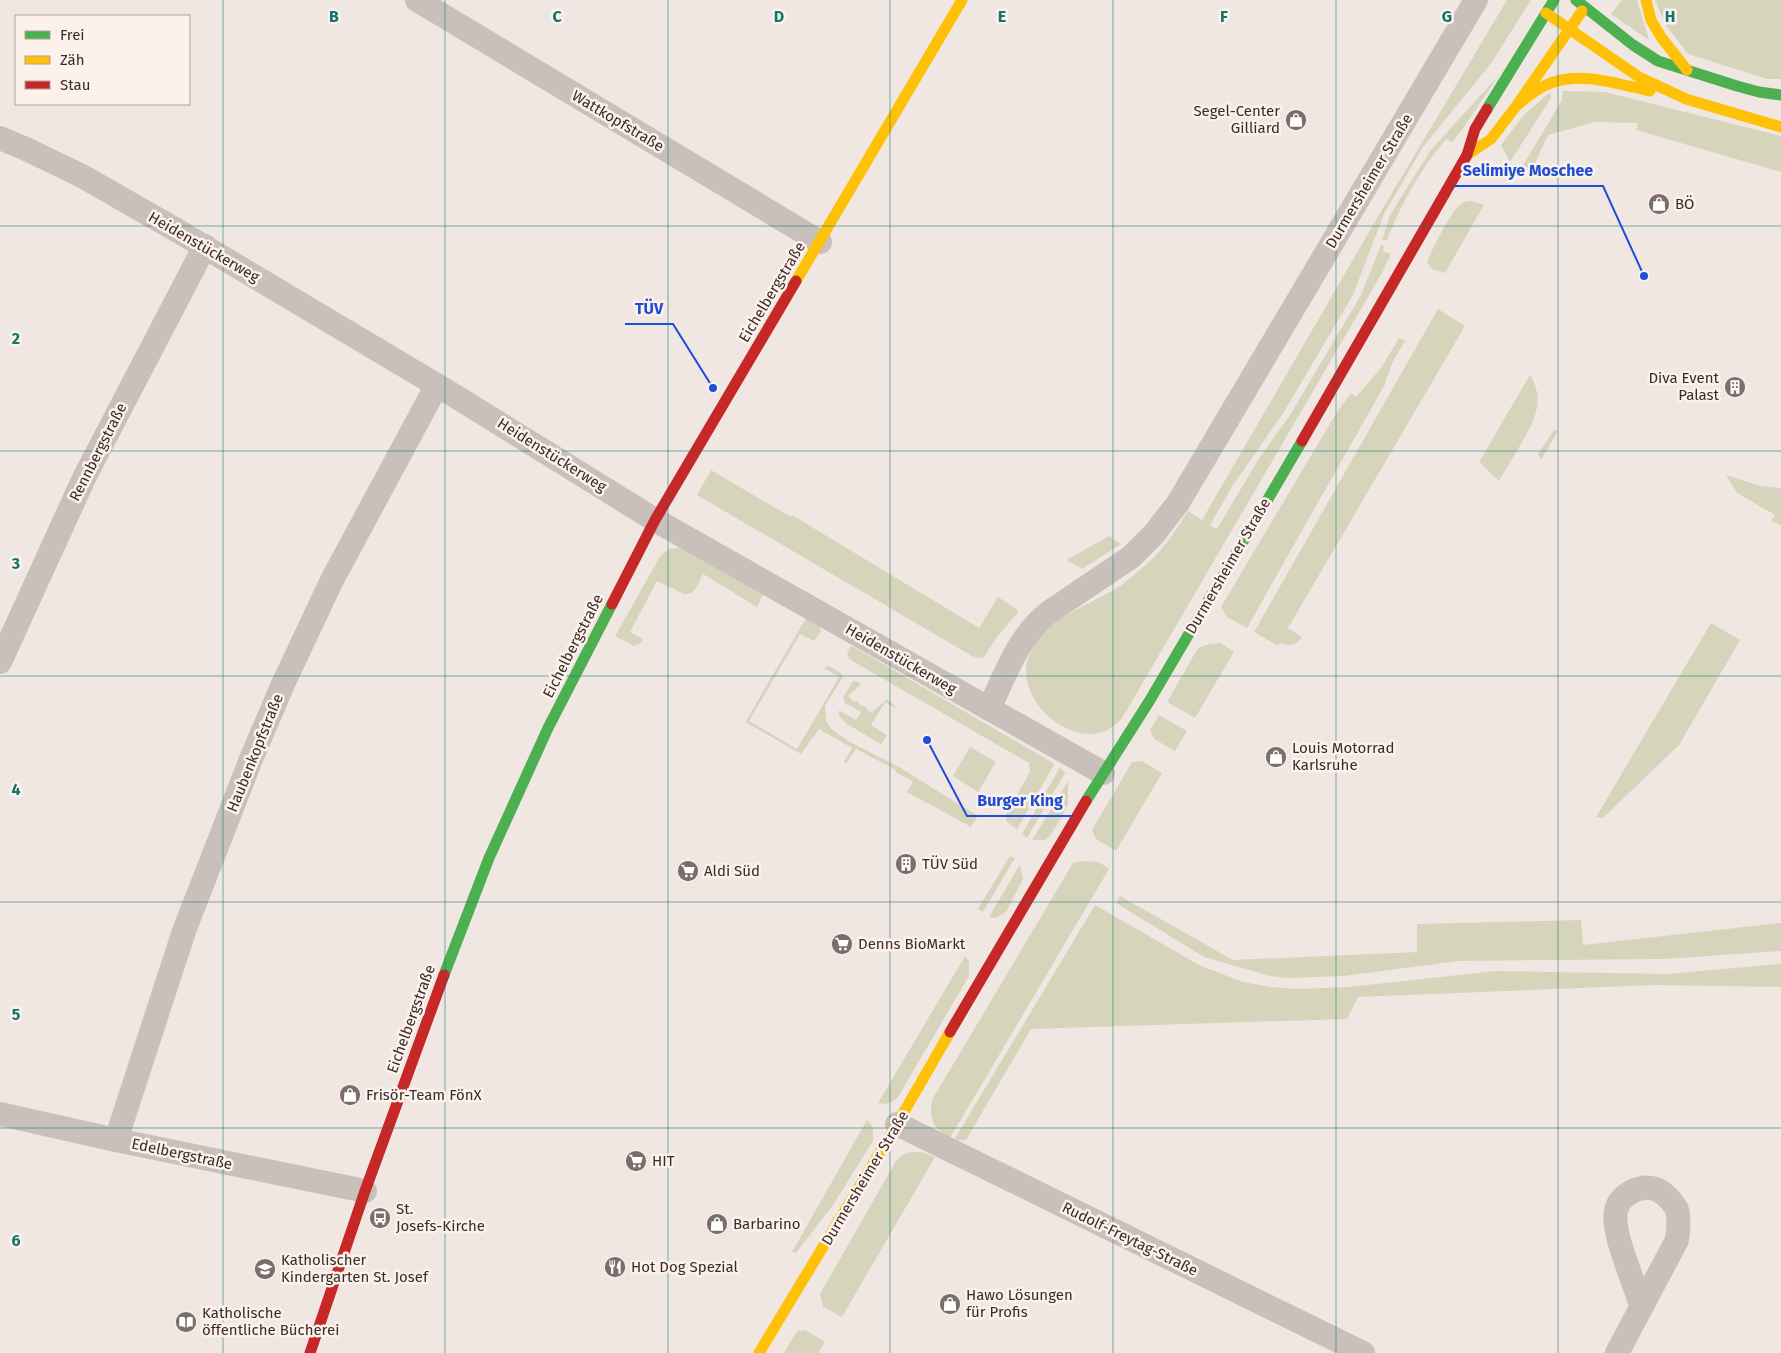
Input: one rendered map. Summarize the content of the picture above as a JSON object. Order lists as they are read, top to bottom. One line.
{"streets":{"main road":["Durmersheimer Straße","Eichelbergstraße"],"street":["Wattkopfstraße","Heidenstückerweg","Rennbergstraße","Haubenkopfstraße","Edelbergstraße","Rudolf-Freytag-Straße"]},"crossings":[["Wattkopfstraße","Eichelbergstraße"],["Durmersheimer Straße","Heidenstückerweg"],["Durmersheimer Straße","Rudolf-Freytag-Straße"],["Heidenstückerweg","Eichelbergstraße"],["Heidenstückerweg","Rennbergstraße"],["Heidenstückerweg","Haubenkopfstraße"],["Eichelbergstraße","Edelbergstraße"],["Haubenkopfstraße","Edelbergstraße"]],"places":{"shop":["Segel-Center Gilliard","BÖ","Louis Motorrad Karlsruhe","Frisör-Team FönX","Barbarino","Hawo Lösungen für Profis"],"other":["Selimiye Moschee","TÜV","Burger King"],"building":["Diva Event Palast","TÜV Süd"],"supermarket":["Aldi Süd","Denns BioMarkt","HIT"],"bus stop":["St. Josefs-Kirche"],"restaurant":["Hot Dog Spezial"],"school or university":["Katholischer Kindergarten St. Josef"],"library":["Katholische öffentliche Bücherei"]},"legend":["Frei","Zäh","Stau"],"grid":{"columns":["B","C","D","E","F","G","H"],"rows":["2","3","4","5","6"]}}
